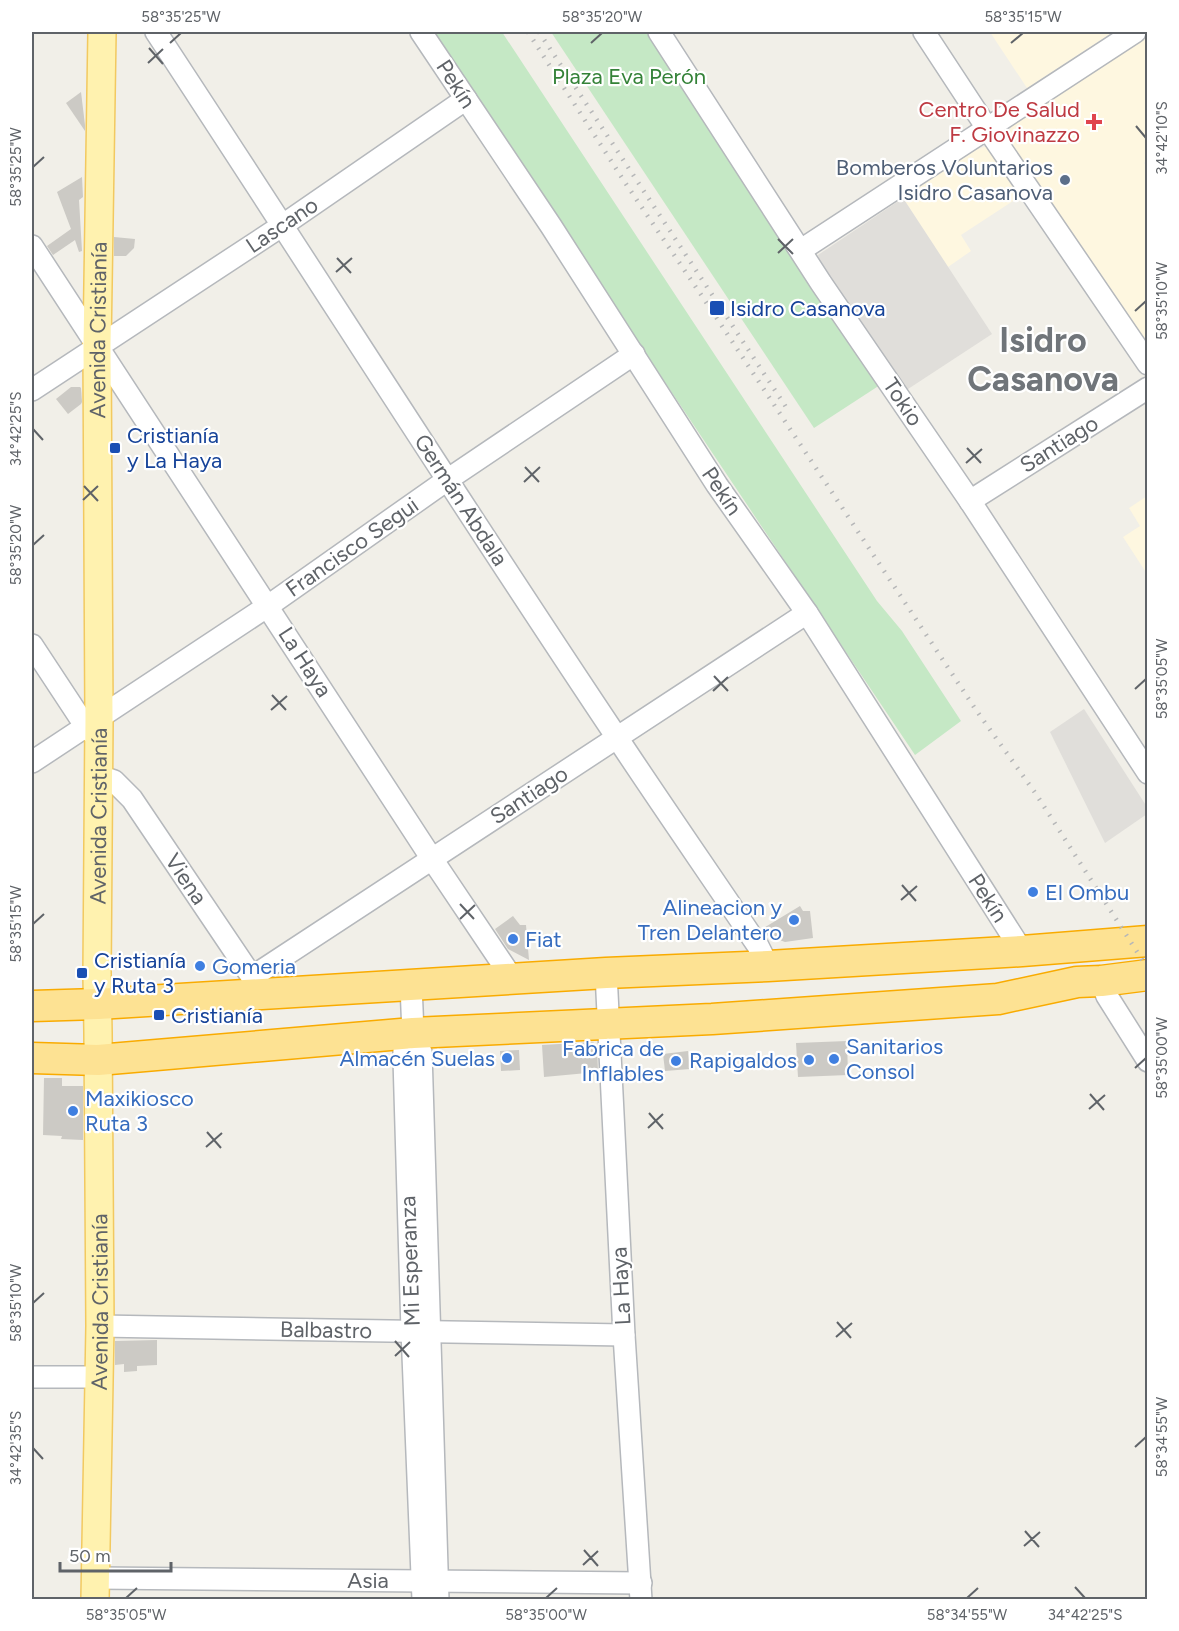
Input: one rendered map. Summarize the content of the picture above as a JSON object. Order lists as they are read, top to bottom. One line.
{"streets":{"main road":["Avenida Cristianía"],"street":["Pekín","Lascano","Tokio","Santiago","Germán Abdala","Francisco Segui","La Haya","Viena","Mi Esperanza","Balbastro","Asia"]},"crossings":[["Pekín","Lascano"],["Pekín","Santiago"],["Pekín","Francisco Segui"],["Lascano","Avenida Cristianía"],["Lascano","Germán Abdala"],["Lascano","La Haya"],["Avenida Cristianía","Francisco Segui"],["Avenida Cristianía","La Haya"],["Avenida Cristianía","Viena"],["Avenida Cristianía","Balbastro"],["Avenida Cristianía","Asia"],["Tokio","Santiago"],["Santiago","Germán Abdala"],["Santiago","La Haya"],["Santiago","Viena"],["Germán Abdala","Francisco Segui"],["Francisco Segui","La Haya"],["La Haya","Balbastro"],["La Haya","Asia"],["Mi Esperanza","Balbastro"],["Mi Esperanza","Asia"]],"districts":["Isidro Casanova"],"parks":["Plaza Eva Perón"],"places":{"health":["Centro De Salud F. Giovinazzo"],"other":["Bomberos Voluntarios Isidro Casanova","El Ombu","Alineacion y Tren Delantero","Fiat","Gomeria","Almacén Suelas","Sanitarios Consol","Rapigaldos","Fabrica de Inflables","Maxikiosco Ruta 3"],"transit":["Isidro Casanova","Cristianía y La Haya","Cristianía y Ruta 3","Cristianía"]},"scale_bar":"50 m","coordinates":["58°35'25\"W","58°35'20\"W","58°35'15\"W","34°42'10\"S","58°35'10\"W","34°42'25\"S","58°35'05\"W","58°35'00\"W","58°34'55\"W","34°42'35\"S"]}
